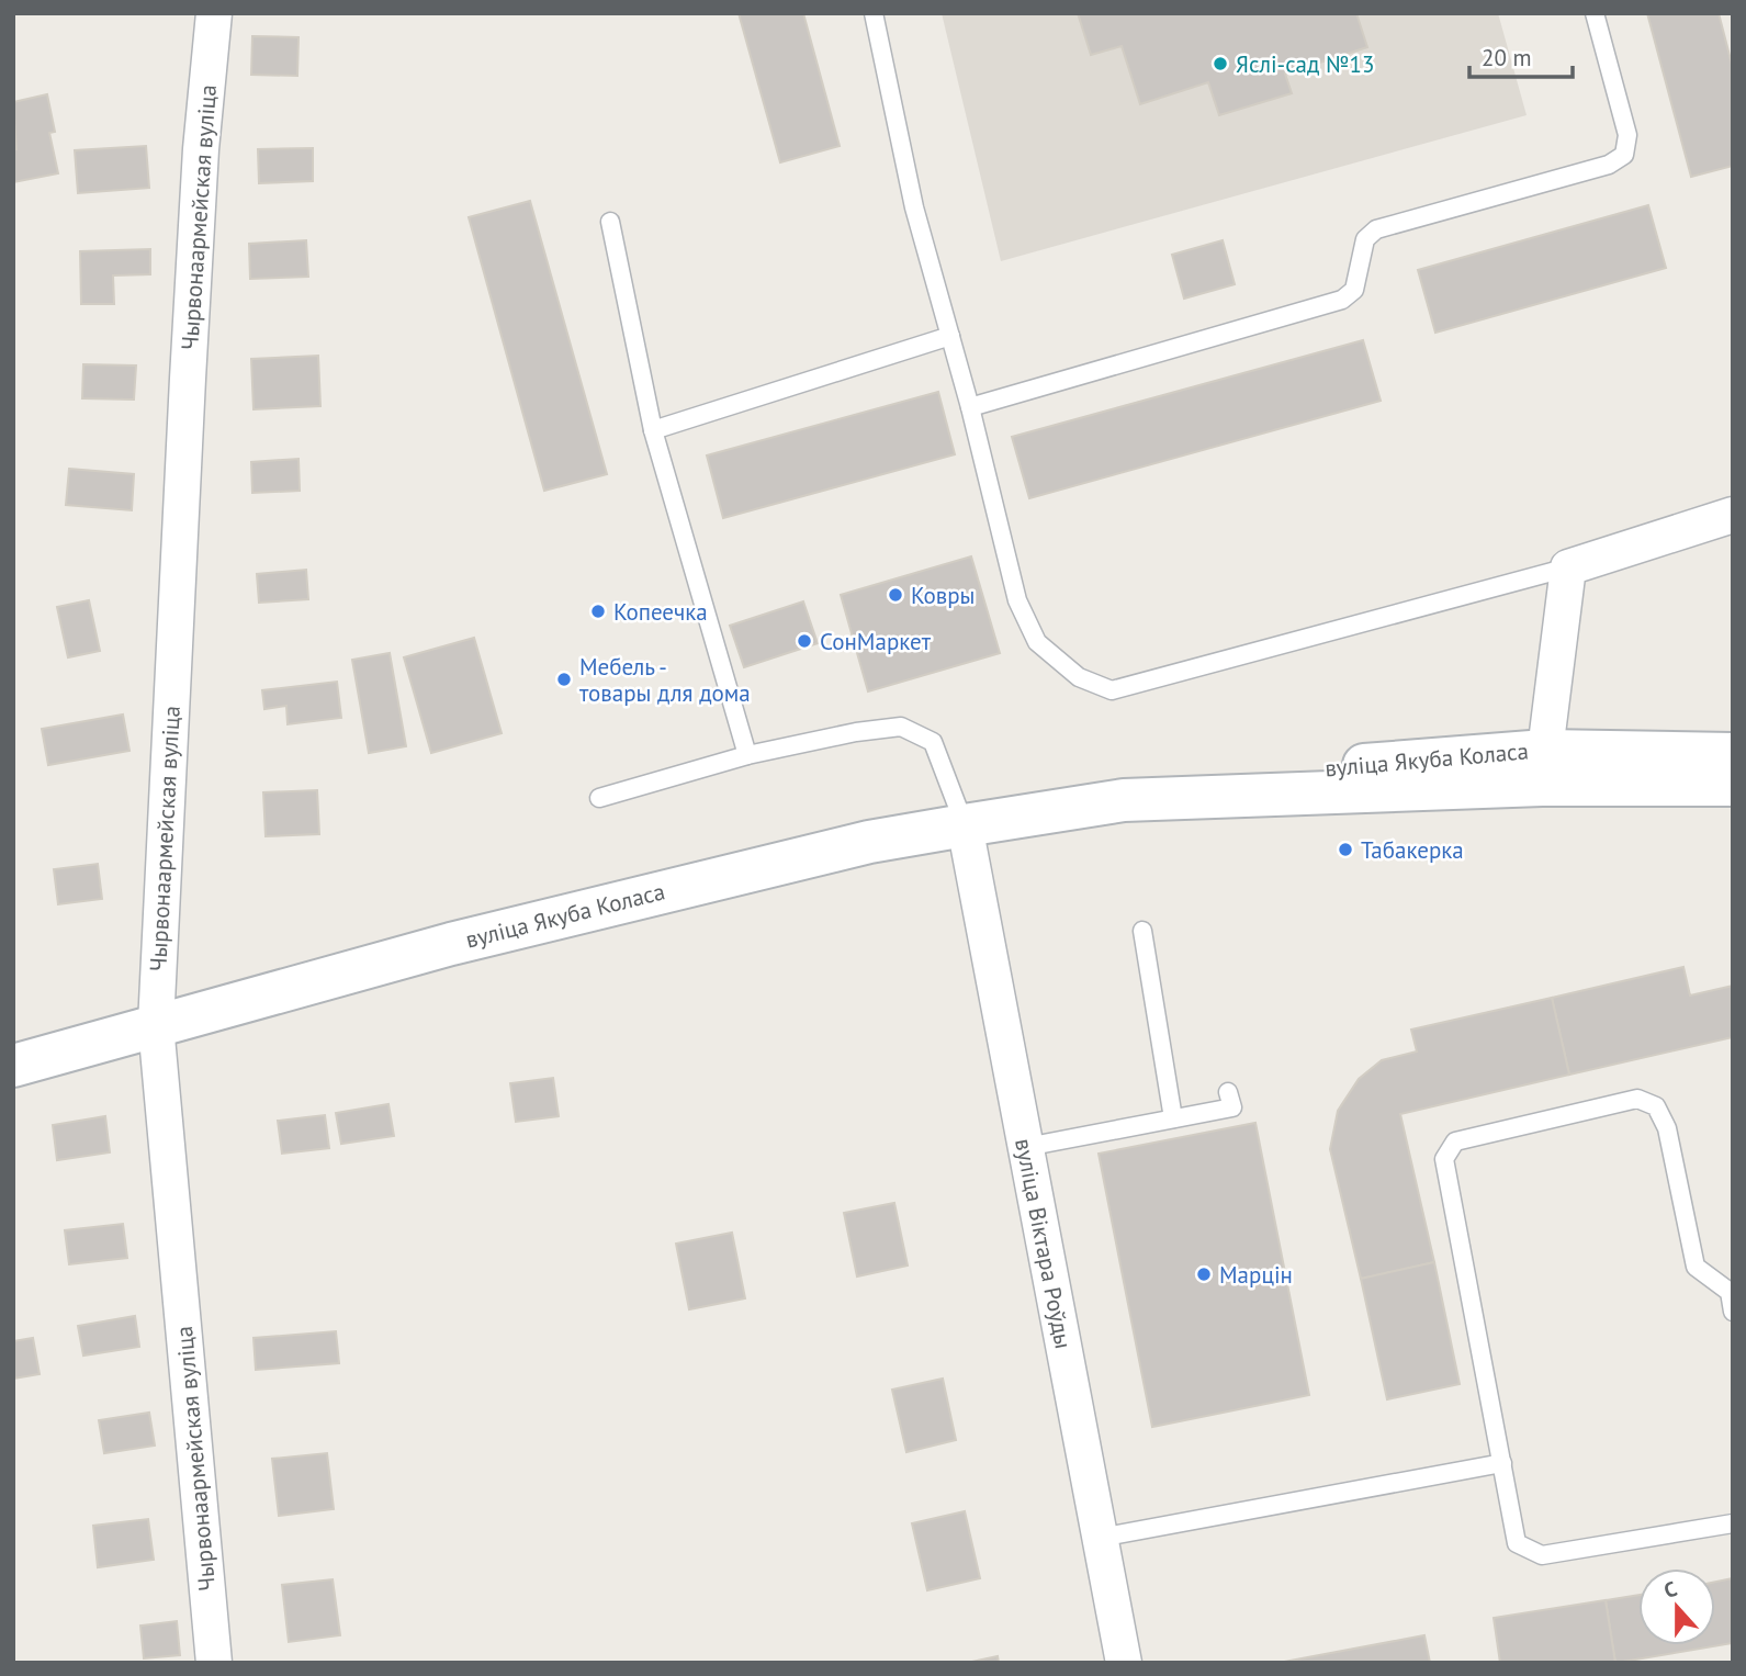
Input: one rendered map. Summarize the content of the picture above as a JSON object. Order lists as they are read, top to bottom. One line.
{"streets":{"main road":["вуліца Якуба Коласа"],"street":["Чырвонаармейская вуліца","вуліца Віктара Роўды"]},"crossings":[["Чырвонаармейская вуліца","вуліца Якуба Коласа"],["вуліца Якуба Коласа","вуліца Віктара Роўды"]],"places":["Яслі-сад №13","Ковры","Копеечка","СонМаркет","Мебель - товары для дома","Табакерка","Марцін"],"scale_bar":"20 m","north":"top"}
